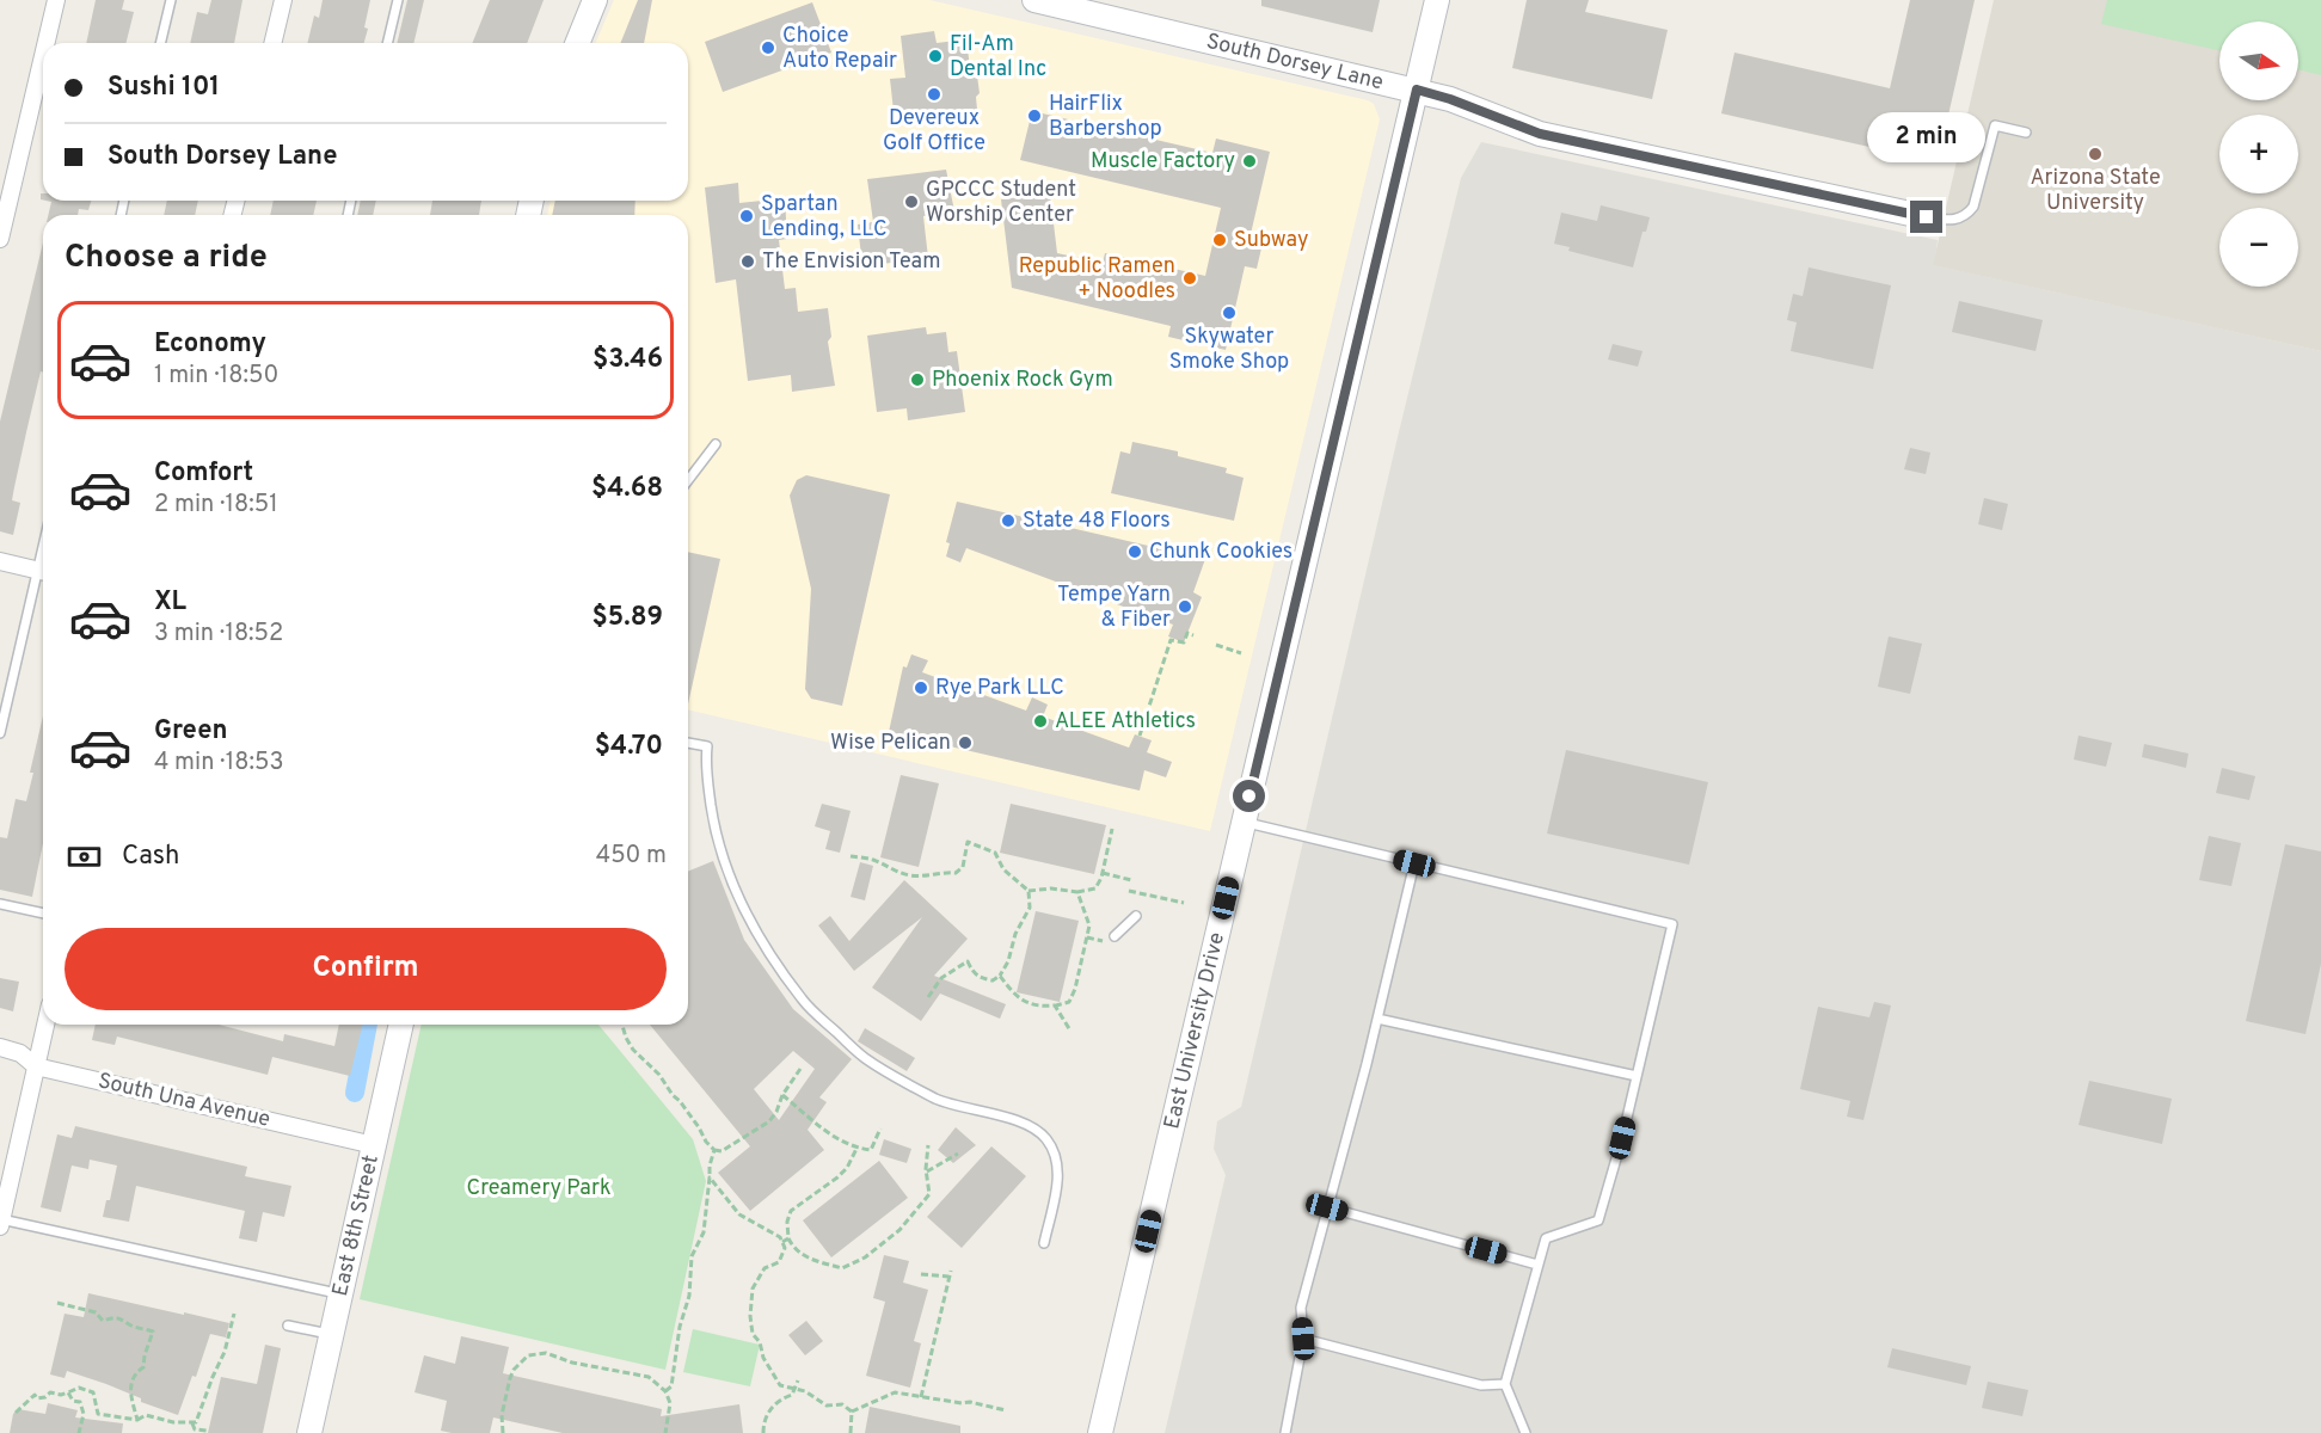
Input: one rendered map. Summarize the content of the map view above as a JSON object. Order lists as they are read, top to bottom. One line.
{"streets":{"main road":["South Dorsey Lane","East University Drive","East 8th Street"],"street":["South Una Avenue"]},"crossings":[["South Dorsey Lane","East University Drive"],["South Una Avenue","East 8th Street"]],"parks":["Creamery Park"],"places":["Choice Auto Repair","Fil-Am Dental Inc","Devereux Golf Office","HairFlix Barbershop","Arizona State University","Muscle Factory","GPCCC Student Worship Center","Spartan Lending, LLC","Subway","The Envision Team","Republic Ramen + Noodles","Skywater Smoke Shop","Phoenix Rock Gym","State 48 Floors","Chunk Cookies","Tempe Yarn & Fiber","Rye Park LLC","ALEE Athletics","Wise Pelican"],"north":"right","page":{"map_buttons":["+","−"],"banner":["Sushi 101","South Dorsey Lane"],"bubble":"2 min","heading":"Choose a ride","list":[{"name":"Economy","note":"1 min · 18:50","value":"$3.46"},{"name":"Comfort","note":"2 min · 18:51","value":"$4.68"},{"name":"XL","note":"3 min · 18:52","value":"$5.89"},{"name":"Green","note":"4 min · 18:53","value":"$4.70"}],"pay":["Cash","450 m"],"buttons":"Confirm"}}
